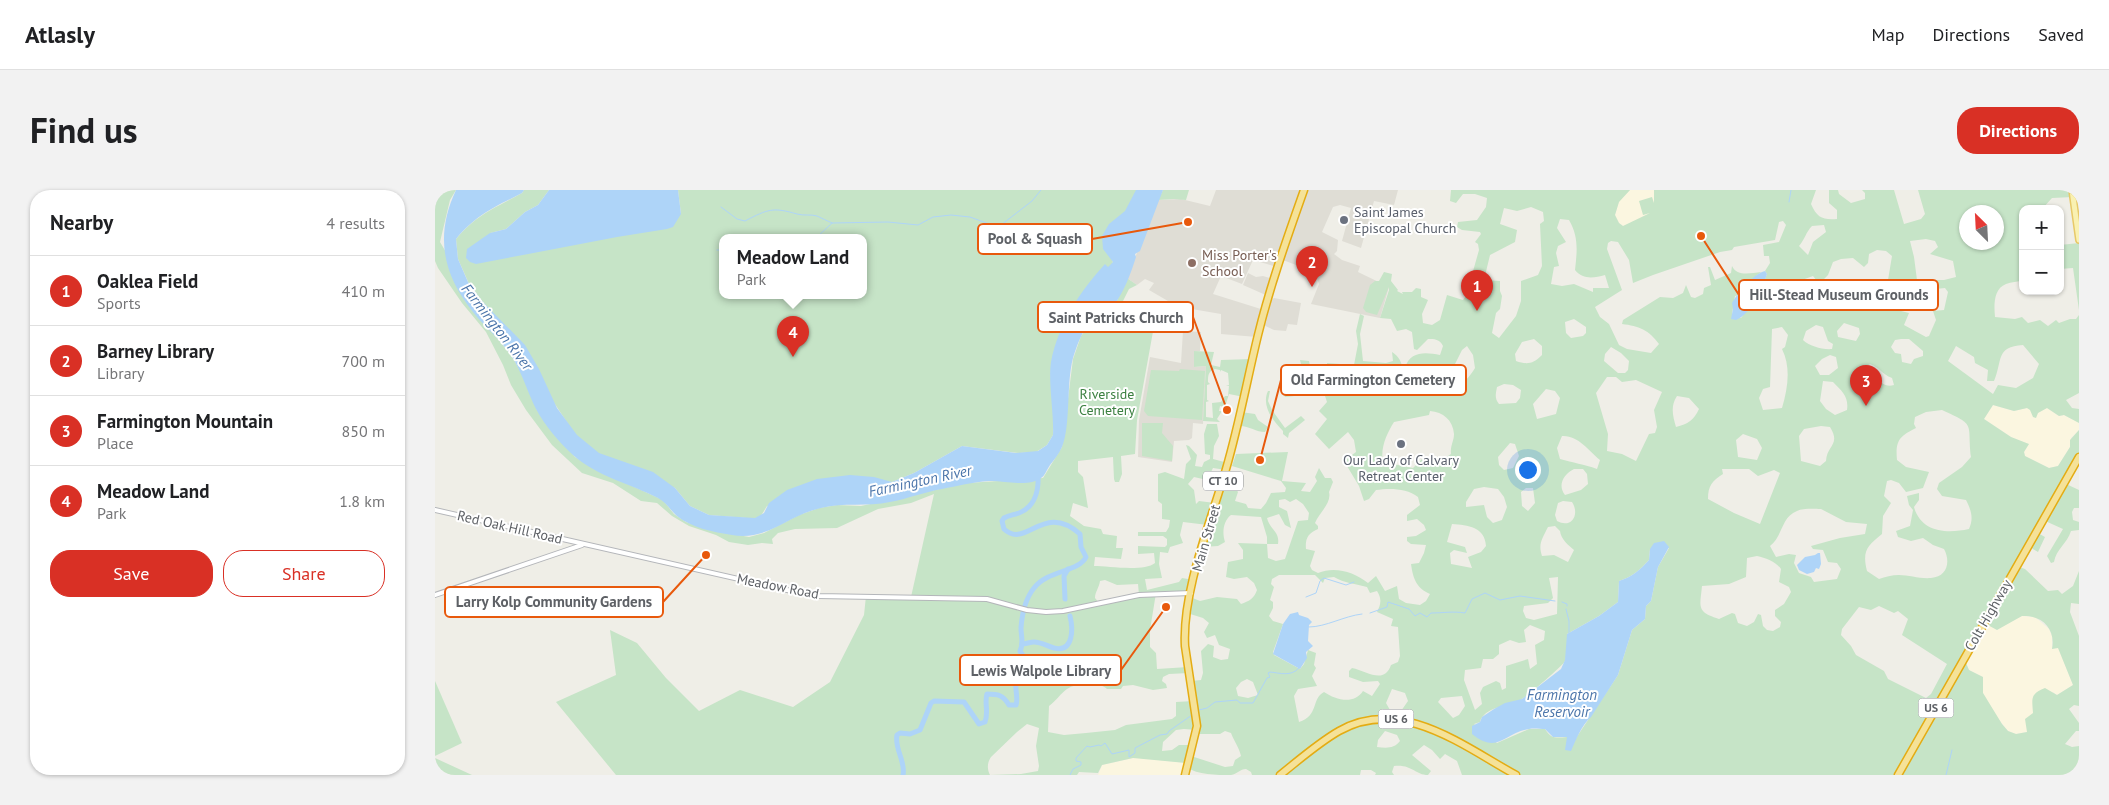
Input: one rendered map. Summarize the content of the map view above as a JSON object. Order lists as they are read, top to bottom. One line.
{"streets":{"highway":["CT 10","Main Street","Colt Highway","US 6"],"street":["Red Oak Hill Road","Meadow Road"]},"crossings":[["Red Oak Hill Road","Meadow Road"],["Main Street","Meadow Road"]],"water":["Farmington River","Farmington Reservoir"],"parks":["Riverside Cemetery"],"places":["Saint James Episcopal Church","Pool & Squash","Hill-Stead Museum Grounds","Miss Porter's School","Saint Patricks Church","Our Lady of Calvary Retreat Center","Old Farmington Cemetery","Larry Kolp Community Gardens","Lewis Walpole Library"],"north":"top left","page":{"header":"Atlasly","nav":["Map","Directions","Saved"],"title":"Find us","buttons":["Directions",["Save","Share"]],"heading":["Nearby","4 results"],"map_buttons":["+","−"],"popup":["Meadow Land","Park"],"pins":["2","1","4","3"],"list":[{"mark":"1","name":"Oaklea Field","note":"Sports","value":"410 m"},{"mark":"2","name":"Barney Library","note":"Library","value":"700 m"},{"mark":"3","name":"Farmington Mountain","note":"Place","value":"850 m"},{"mark":"4","name":"Meadow Land","note":"Park","value":"1.8 km"}]}}
